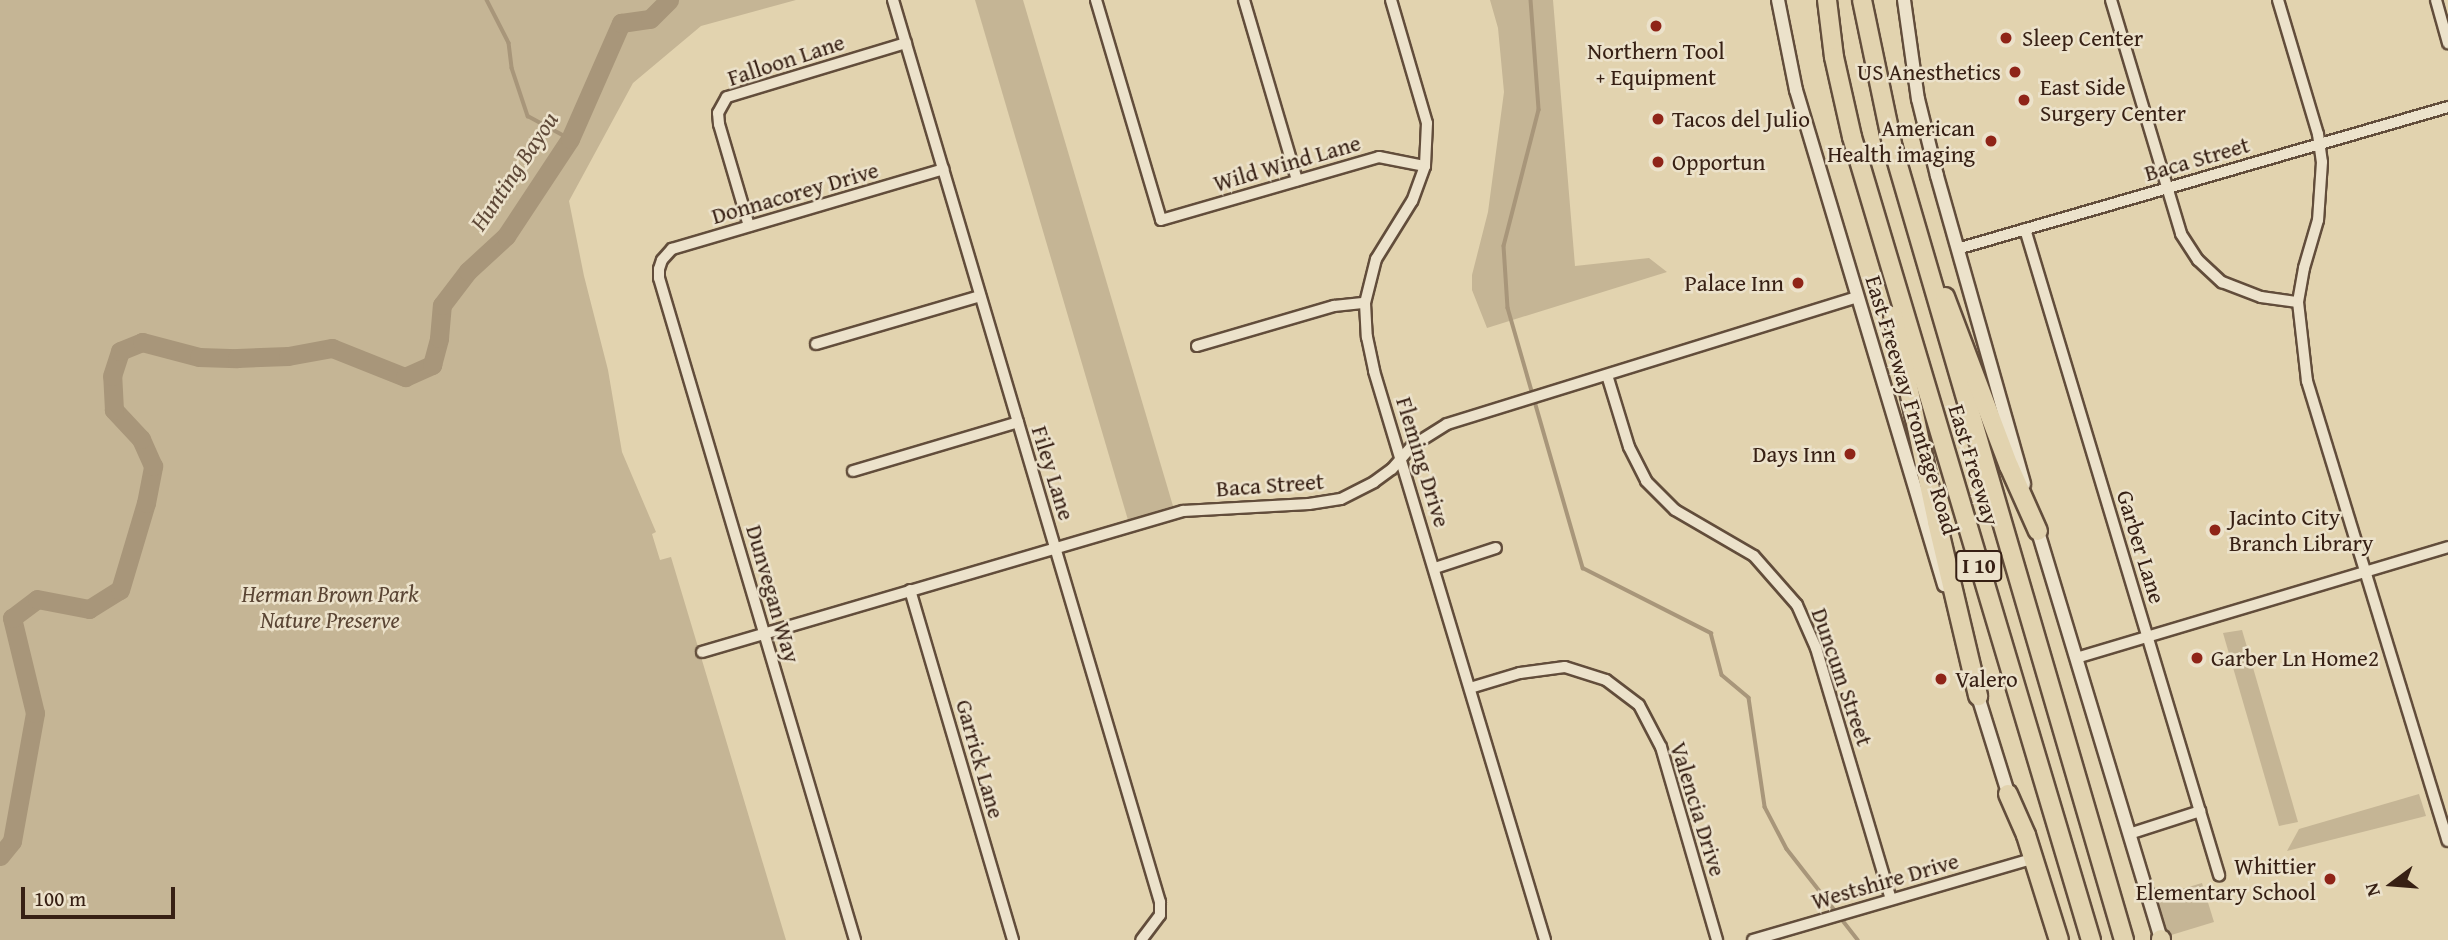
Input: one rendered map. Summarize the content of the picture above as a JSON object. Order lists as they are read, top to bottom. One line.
{"streets":{"highway":["East Freeway","I 10"],"main road":["East Freeway Frontage Road"],"street":["Falloon Lane","Baca Street","Wild Wind Lane","Donnacorey Drive","Fleming Drive","Filey Lane","Garber Lane","Dunvegan Way","Duncum Street","Garrick Lane","Valencia Drive","Westshire Drive"]},"crossings":[["Falloon Lane","Donnacorey Drive"],["Falloon Lane","Filey Lane"],["Baca Street","East Freeway Frontage Road"],["Baca Street","Fleming Drive"],["Baca Street","Filey Lane"],["Baca Street","Garber Lane"],["Baca Street","Dunvegan Way"],["Baca Street","Duncum Street"],["Baca Street","Garrick Lane"],["Wild Wind Lane","Fleming Drive"],["Donnacorey Drive","Filey Lane"],["Donnacorey Drive","Dunvegan Way"],["East Freeway Frontage Road","Westshire Drive"],["Fleming Drive","Valencia Drive"],["Duncum Street","Westshire Drive"]],"water":["Hunting Bayou"],"parks":["Herman Brown Park Nature Preserve"],"places":["Northern Tool + Equipment","Sleep Center","US Anesthetics","East Side Surgery Center","Tacos del Julio","American Health imaging","Opportun","Palace Inn","Days Inn","Jacinto City Branch Library","Garber Ln Home2","Valero","Whittier Elementary School"],"scale_bar":"100 m","north":"left"}
